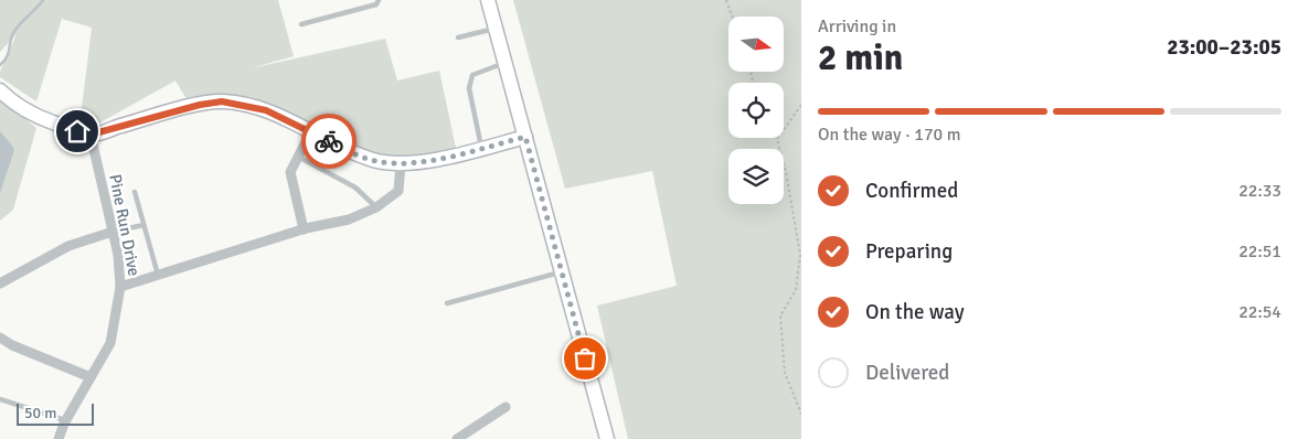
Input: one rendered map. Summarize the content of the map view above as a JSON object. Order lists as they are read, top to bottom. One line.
{"streets":{"street":["Pine Run Drive"]},"scale_bar":"50 m","north":"right","page":{"heading":["2 min","Arriving in","23:00–23:05"],"bar":"On the way · 170 m","list":[["Confirmed","22:33"],["Preparing","22:51"],["On the way","22:54"],"Delivered"],"scale":"50 m"}}
